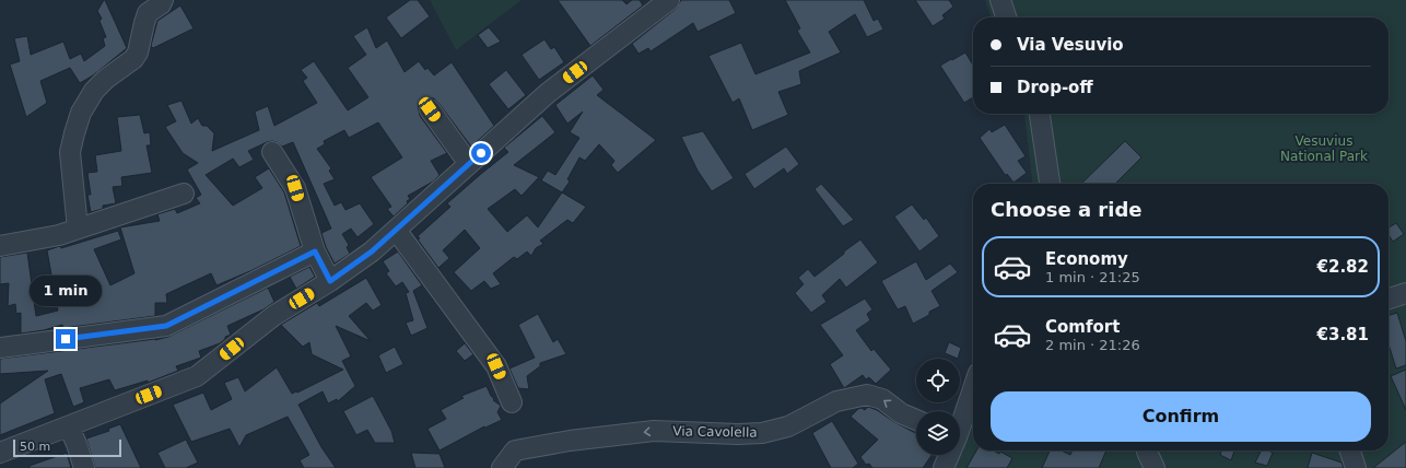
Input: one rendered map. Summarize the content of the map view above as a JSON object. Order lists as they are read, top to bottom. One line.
{"streets":{"street":["Via Cavolella"]},"one_way":["Via Cavolella"],"parks":["Vesuvius National Park"],"scale_bar":"50 m","page":{"banner":["Via Vesuvio","Drop-off"],"heading":"Choose a ride","list":[{"name":"Economy","note":"1 min · 21:25","value":"€2.82"},{"name":"Comfort","note":"2 min · 21:26","value":"€3.81"}],"bubble":"1 min","buttons":"Confirm","scale":"50 m"}}
